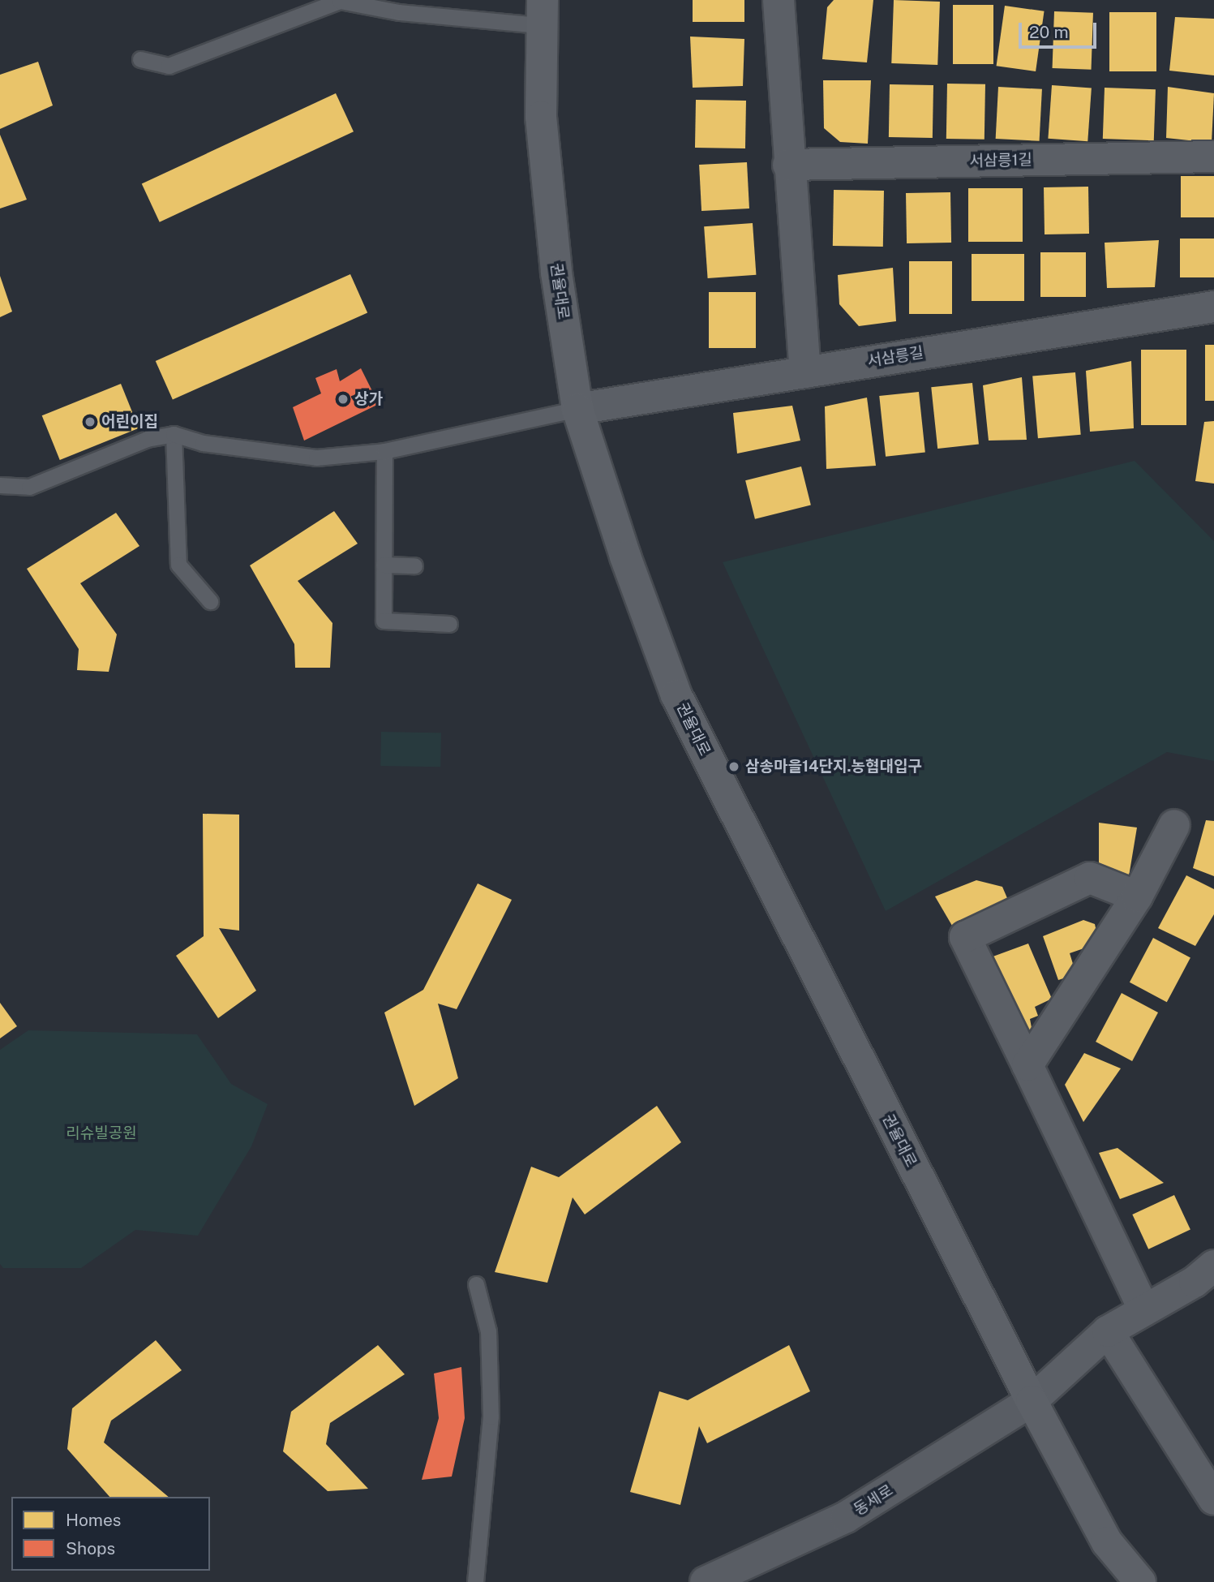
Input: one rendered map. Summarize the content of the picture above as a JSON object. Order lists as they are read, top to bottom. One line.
{"streets":{"main road":["권율대로","동세로"],"street":["서삼릉1길","서삼릉길"]},"crossings":[["권율대로","서삼릉길"],["권율대로","동세로"]],"parks":["리슈빌공원"],"places":["상가","어린이집","삼송마을14단지.농협대입구"],"legend":["Homes","Shops"],"scale_bar":"20 m"}
